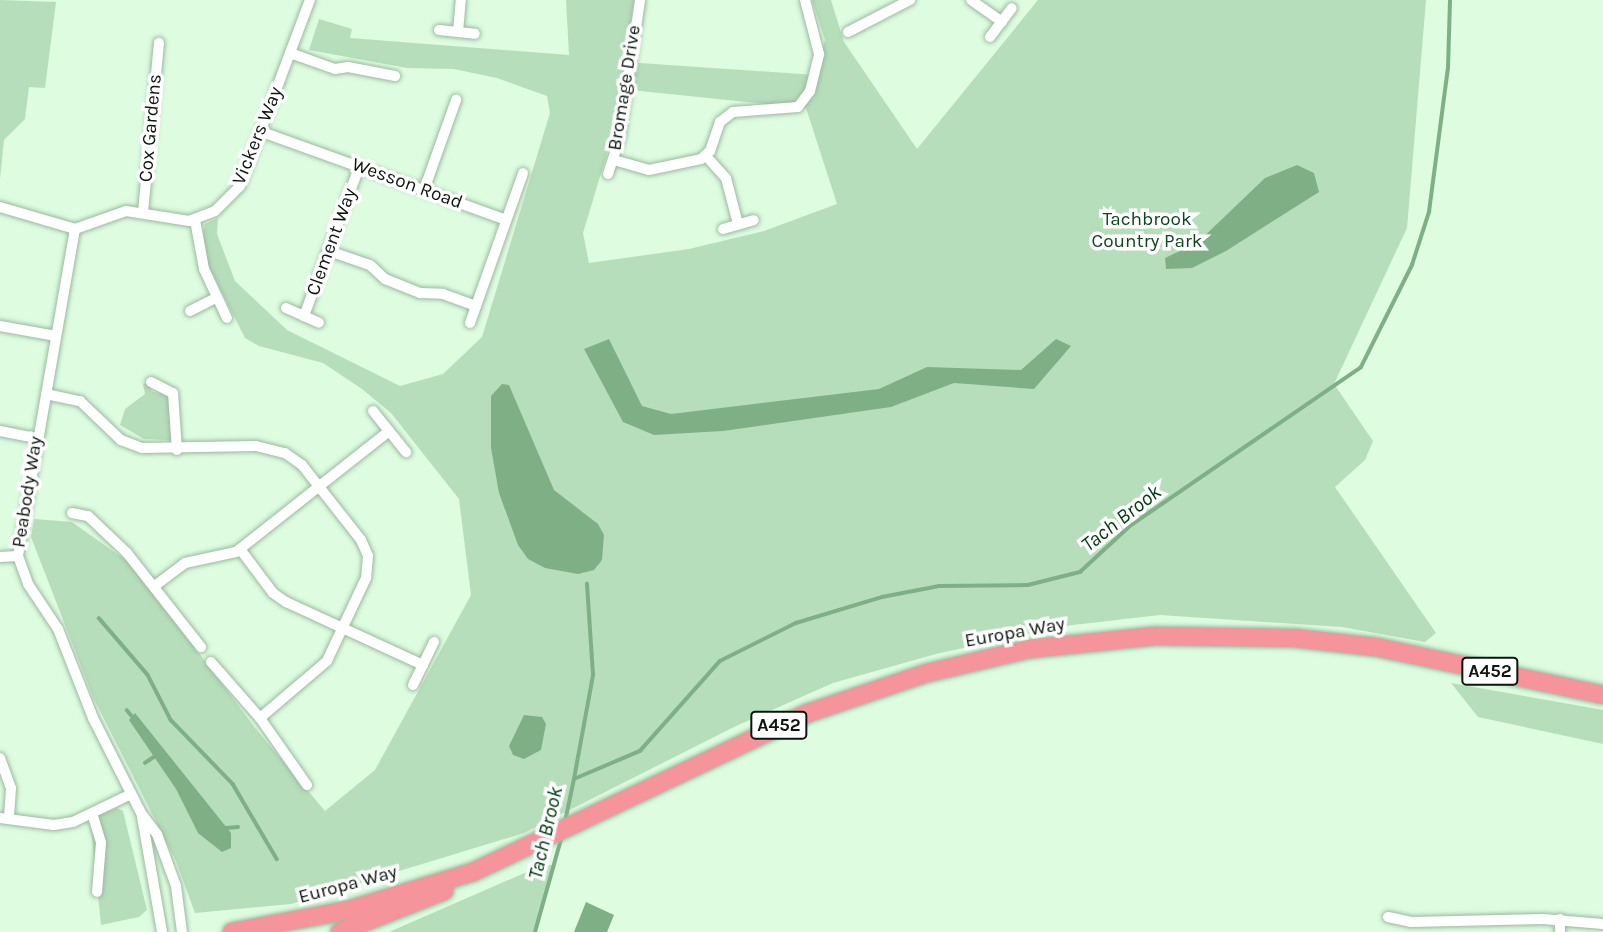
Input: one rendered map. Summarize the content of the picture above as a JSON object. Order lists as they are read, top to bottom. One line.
{"streets":{"highway":["Europa Way","A452"],"street":["Bromage Drive","Cox Gardens","Vickers Way","Wesson Road","Clement Way","Peabody Way"]},"crossings":[["Vickers Way","Wesson Road"],["Wesson Road","Clement Way"]],"water":["Tach Brook"],"parks":["Tachbrook Country Park"]}
